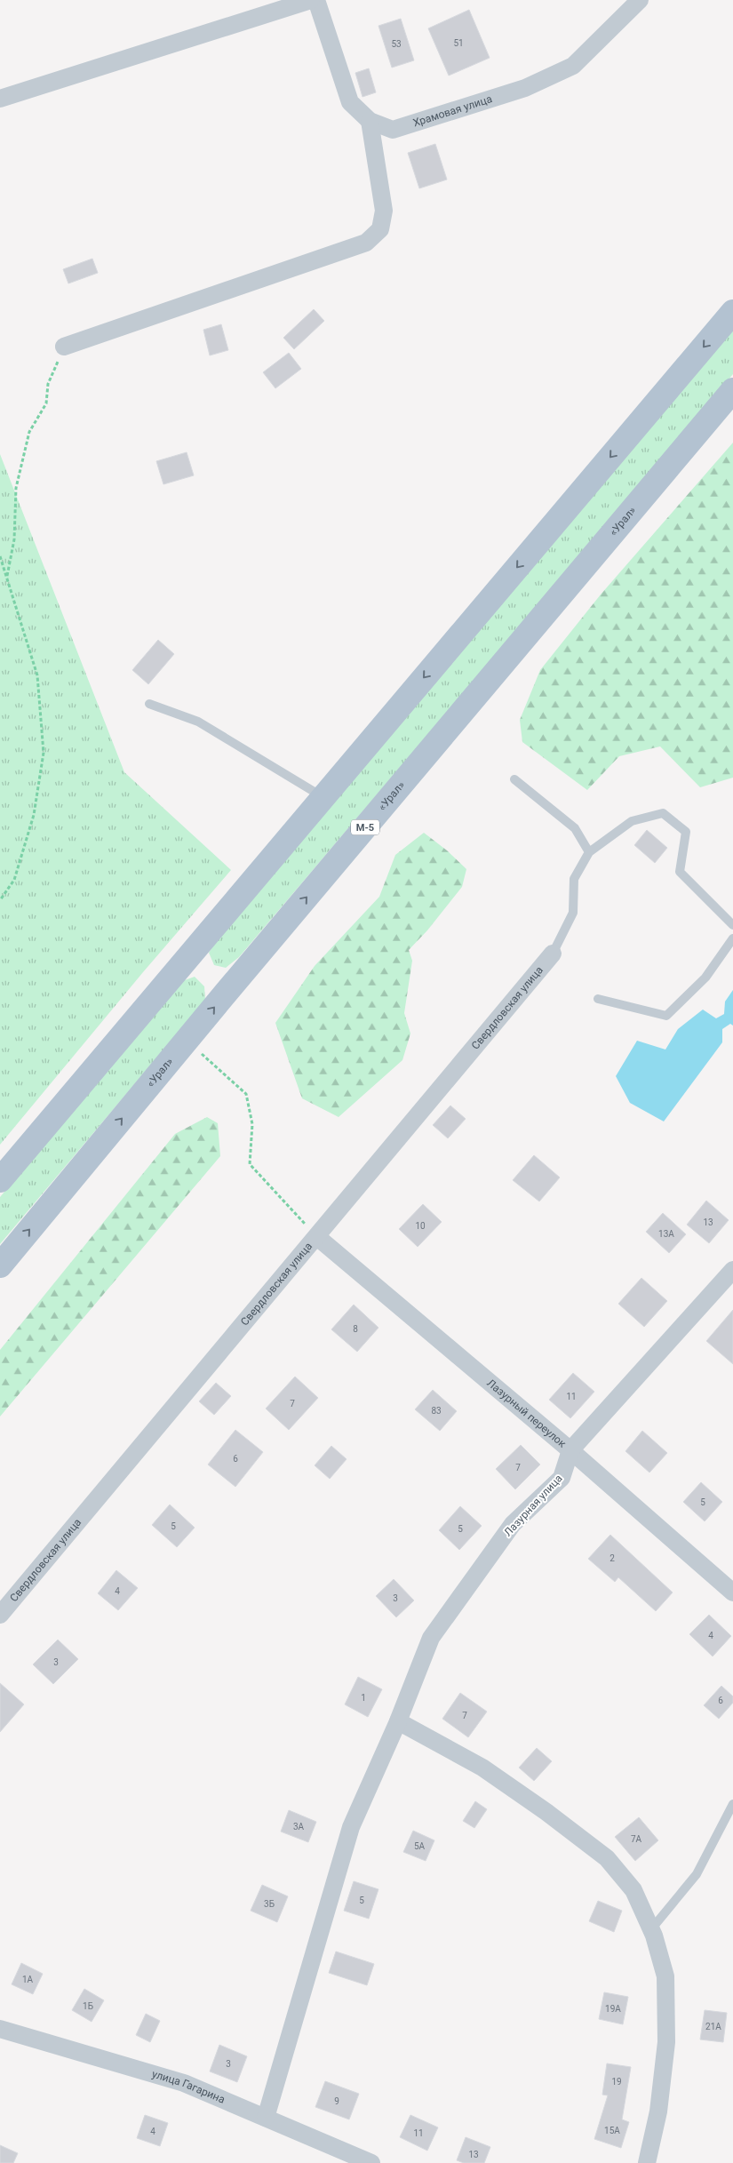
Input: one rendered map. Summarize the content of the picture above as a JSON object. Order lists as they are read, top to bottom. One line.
{"streets":{"main road":["«Урал»","М-5"],"street":["Храмовая улица","Свердловская улица","Лазурный переулок","Лазурная улица","улица Гагарина"]},"crossings":[["Свердловская улица","Лазурный переулок"],["Лазурный переулок","Лазурная улица"],["Лазурная улица","улица Гагарина"]],"house_numbers":["51","53","13","10","13А","8","11","7","83","6","7","5","5","5","2","4","3","4","3","1","6","7","3А","7А","5А","5","3Б","1А","1Б","19А","21А","3","19","9","15А","4","11","13"]}
